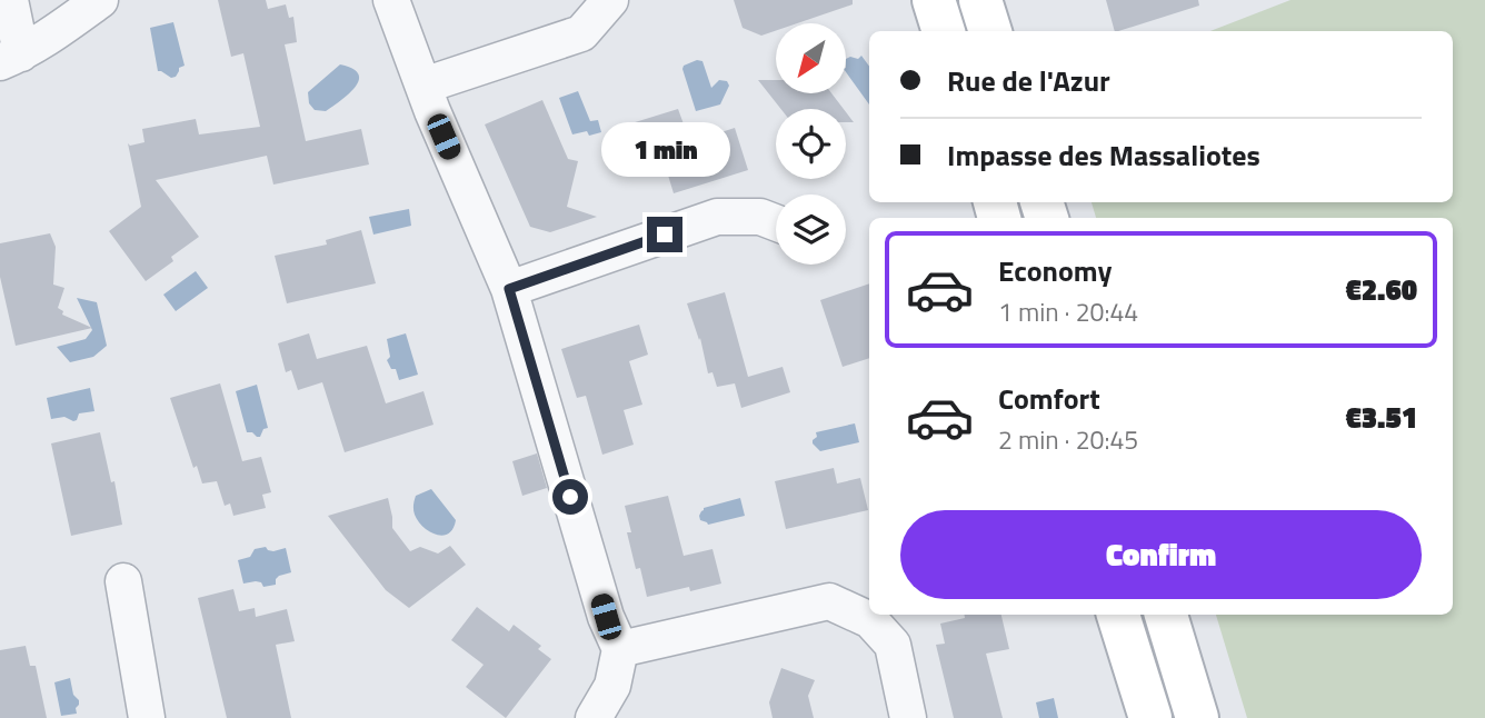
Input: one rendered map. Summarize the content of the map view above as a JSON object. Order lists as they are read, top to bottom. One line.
{"north":"bottom left","page":{"banner":["Rue de l'Azur","Impasse des Massaliotes"],"bubble":"1 min","list":[{"name":"Economy","note":"1 min · 20:44","value":"€2.60"},{"name":"Comfort","note":"2 min · 20:45","value":"€3.51"}],"buttons":"Confirm"}}
